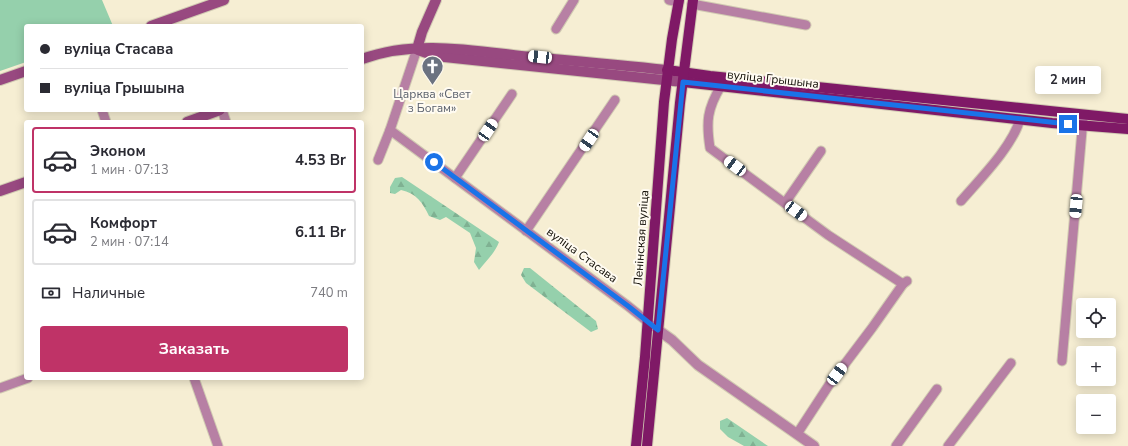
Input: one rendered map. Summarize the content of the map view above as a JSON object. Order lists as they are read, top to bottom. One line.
{"streets":{"main road":["вуліца Грышына","Ленінская вуліца"],"street":["вуліца Стасава"]},"crossings":[["вуліца Грышына","Ленінская вуліца"],["Ленінская вуліца","вуліца Стасава"]],"places":{"church":["Царква «Свет з Богам»"]},"page":{"banner":["вуліца Стасава","вуліца Грышына"],"bubble":"2 мин","list":[{"name":"Эконом","note":"1 мин · 07:13","value":"4.53 Br"},{"name":"Комфорт","note":"2 мин · 07:14","value":"6.11 Br"}],"pay":["Наличные","740 m"],"map_buttons":["+","−"],"buttons":"Заказать"}}
